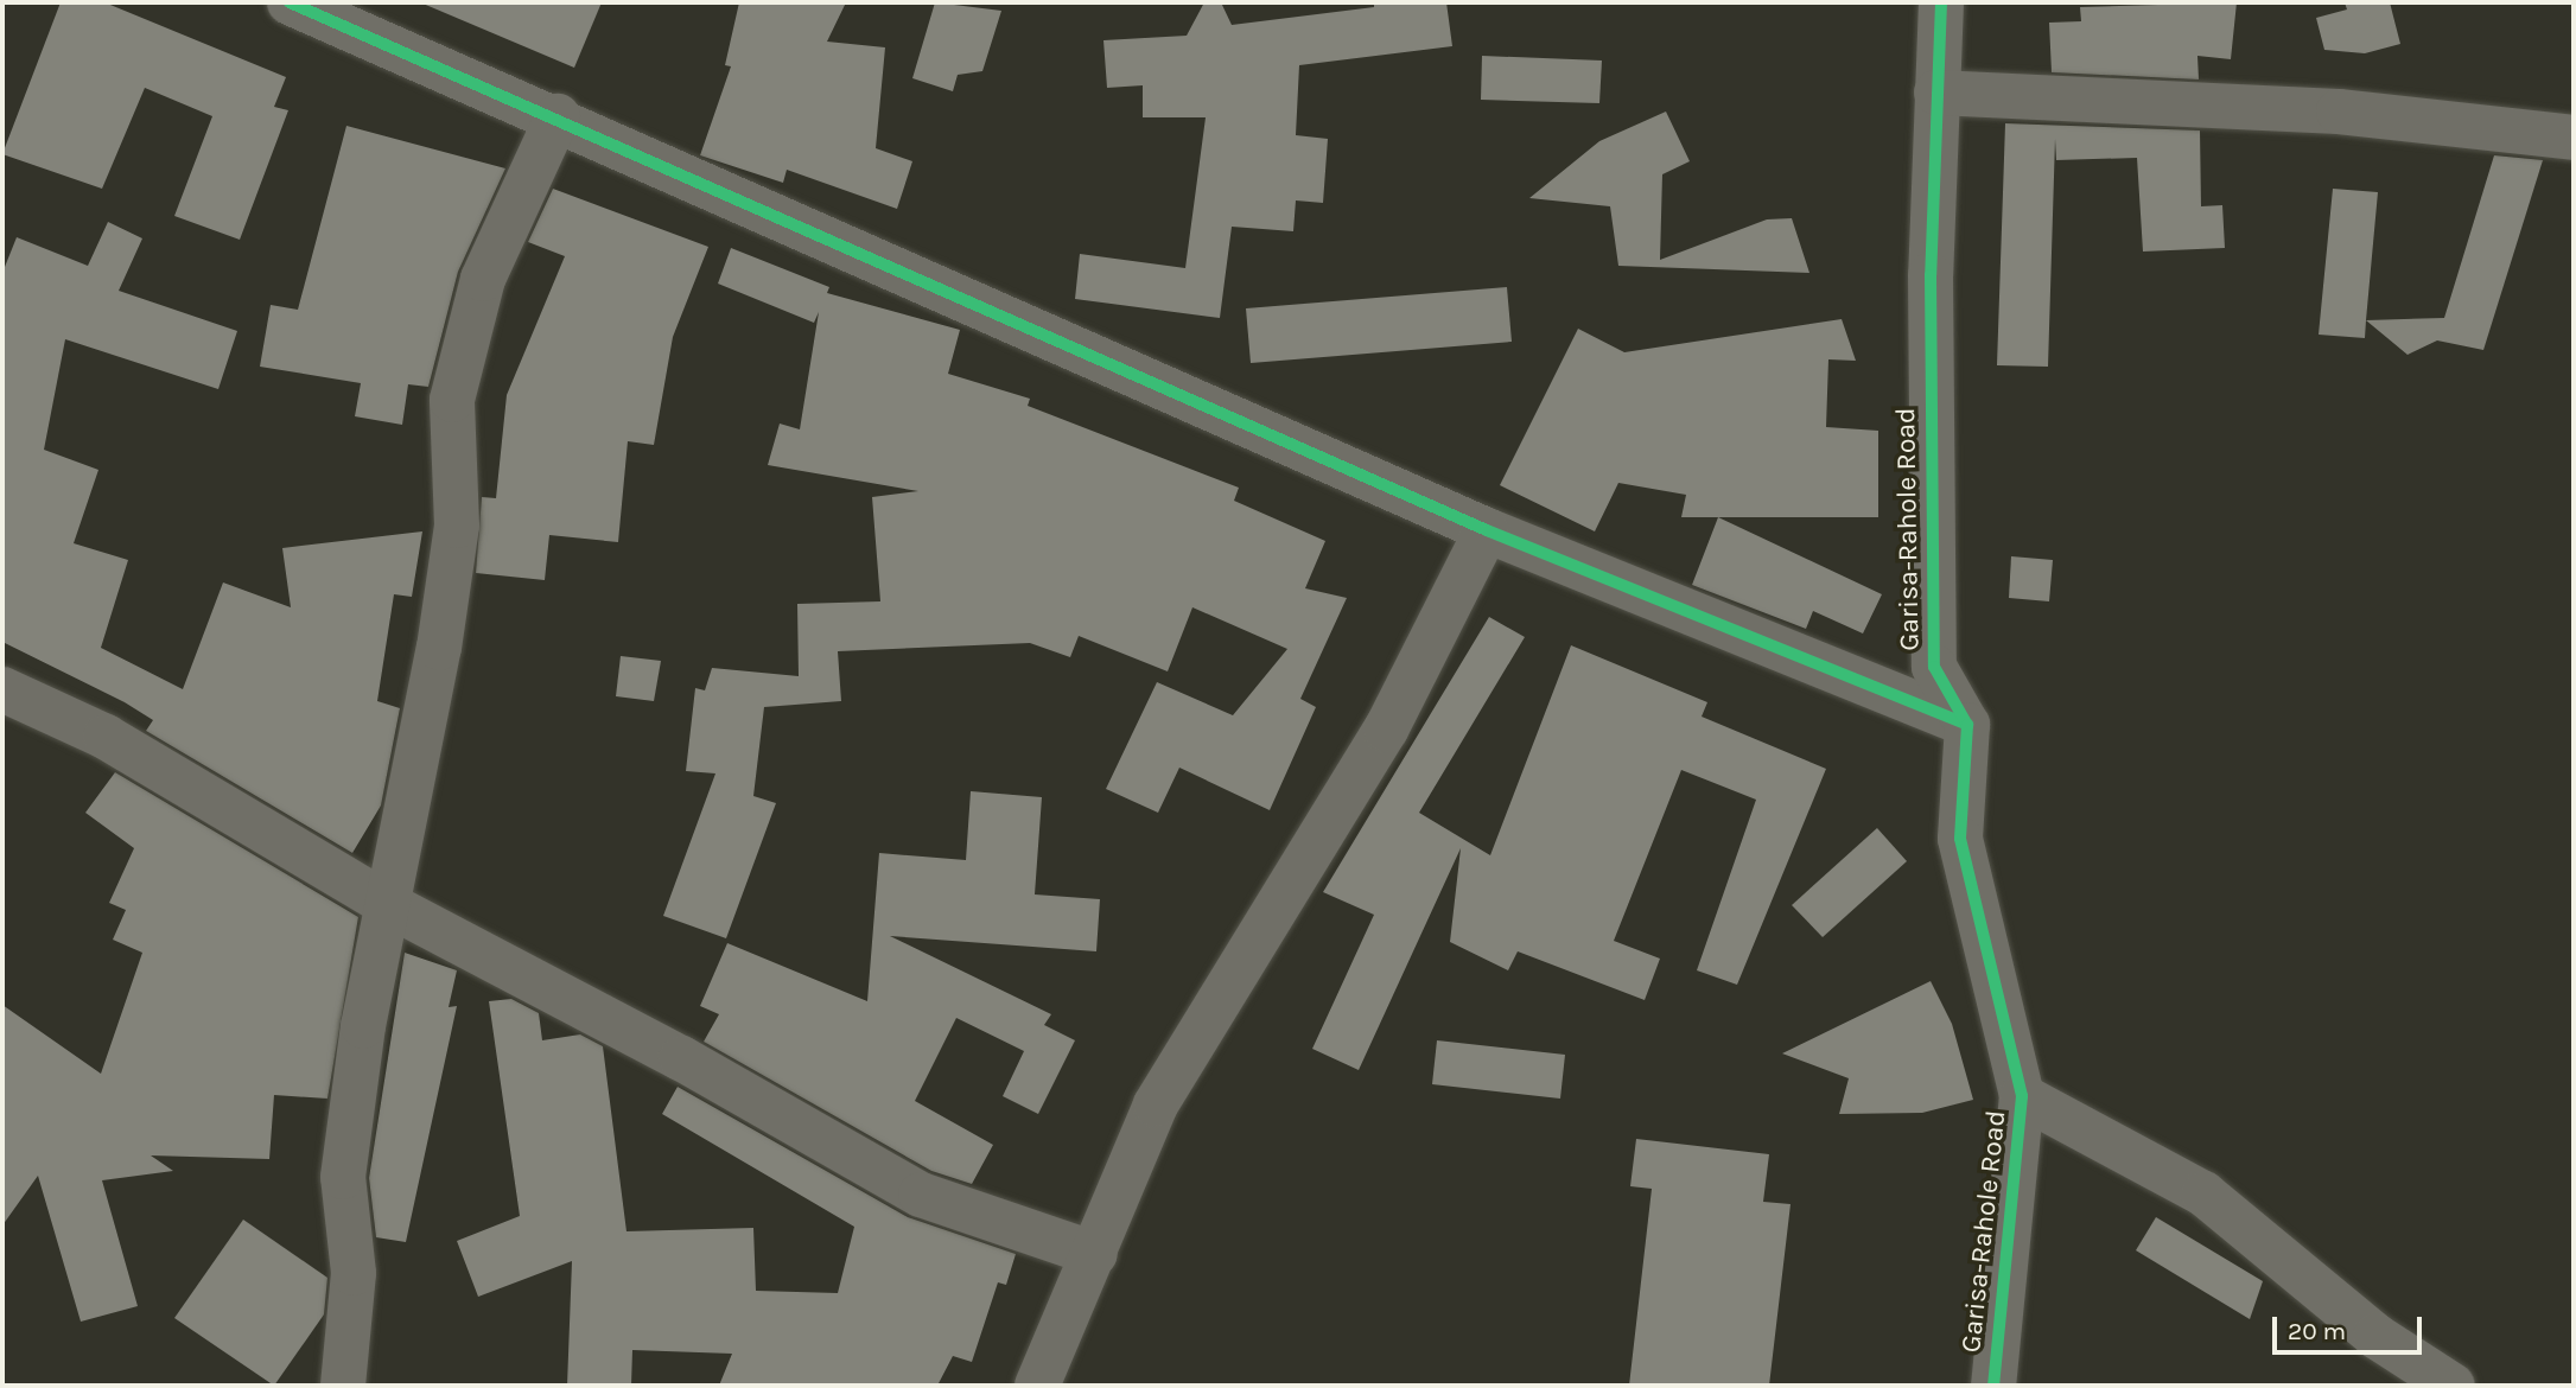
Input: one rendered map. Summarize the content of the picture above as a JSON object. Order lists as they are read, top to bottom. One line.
{"streets":{"street":["Garisa-Rahole Road"]},"scale_bar":"20 m"}
